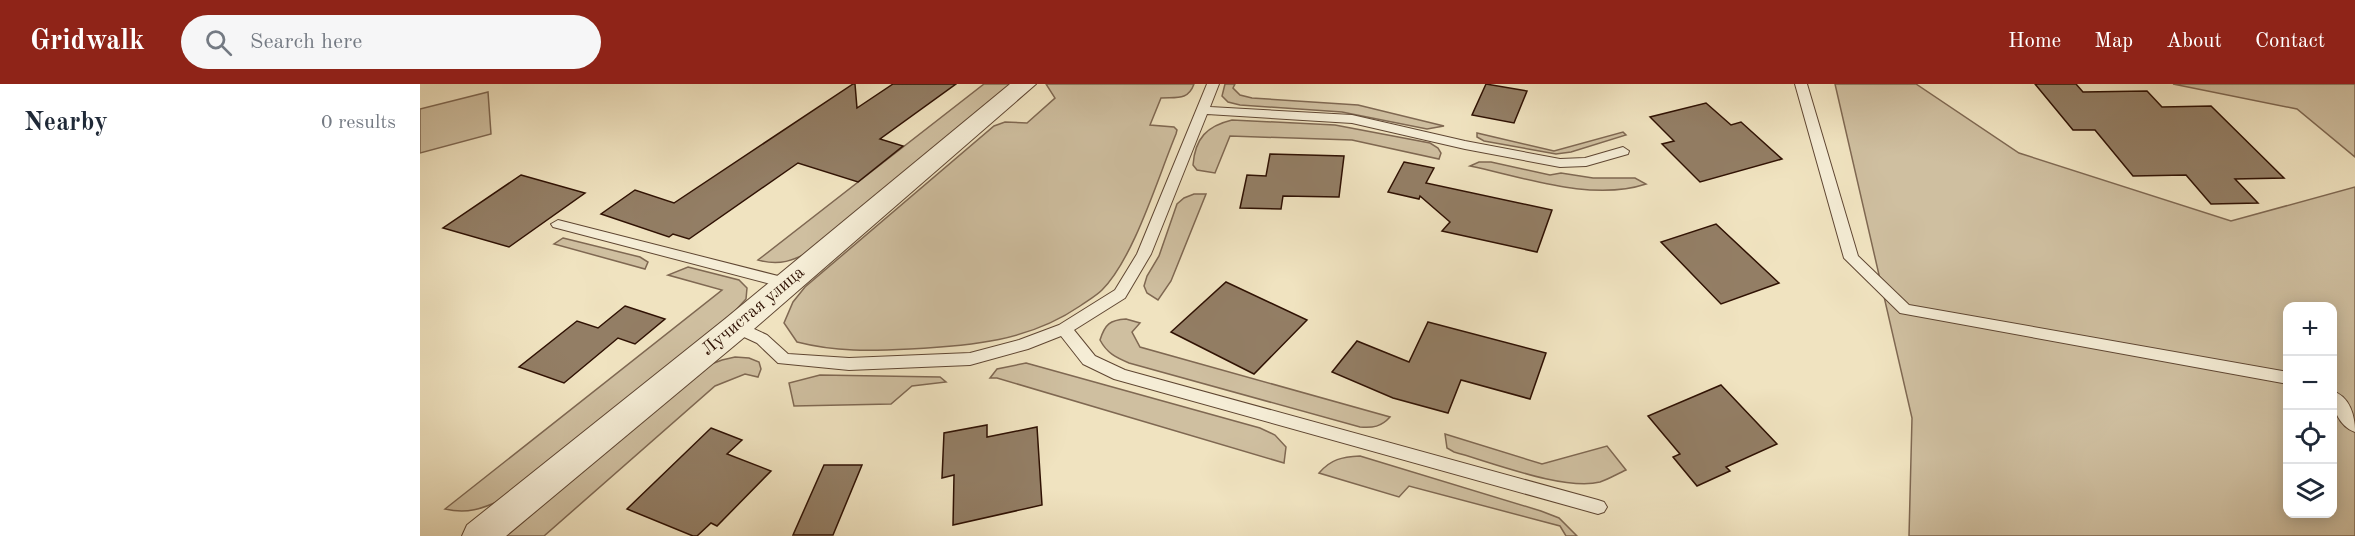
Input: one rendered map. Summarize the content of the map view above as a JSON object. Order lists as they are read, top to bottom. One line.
{"streets":{"street":["Лучистая улица"]},"page":{"header":"Gridwalk","search":"Search here","nav":["Home","Map","About","Contact"],"heading":["Nearby","0 results"],"map_buttons":["+","−"]}}
